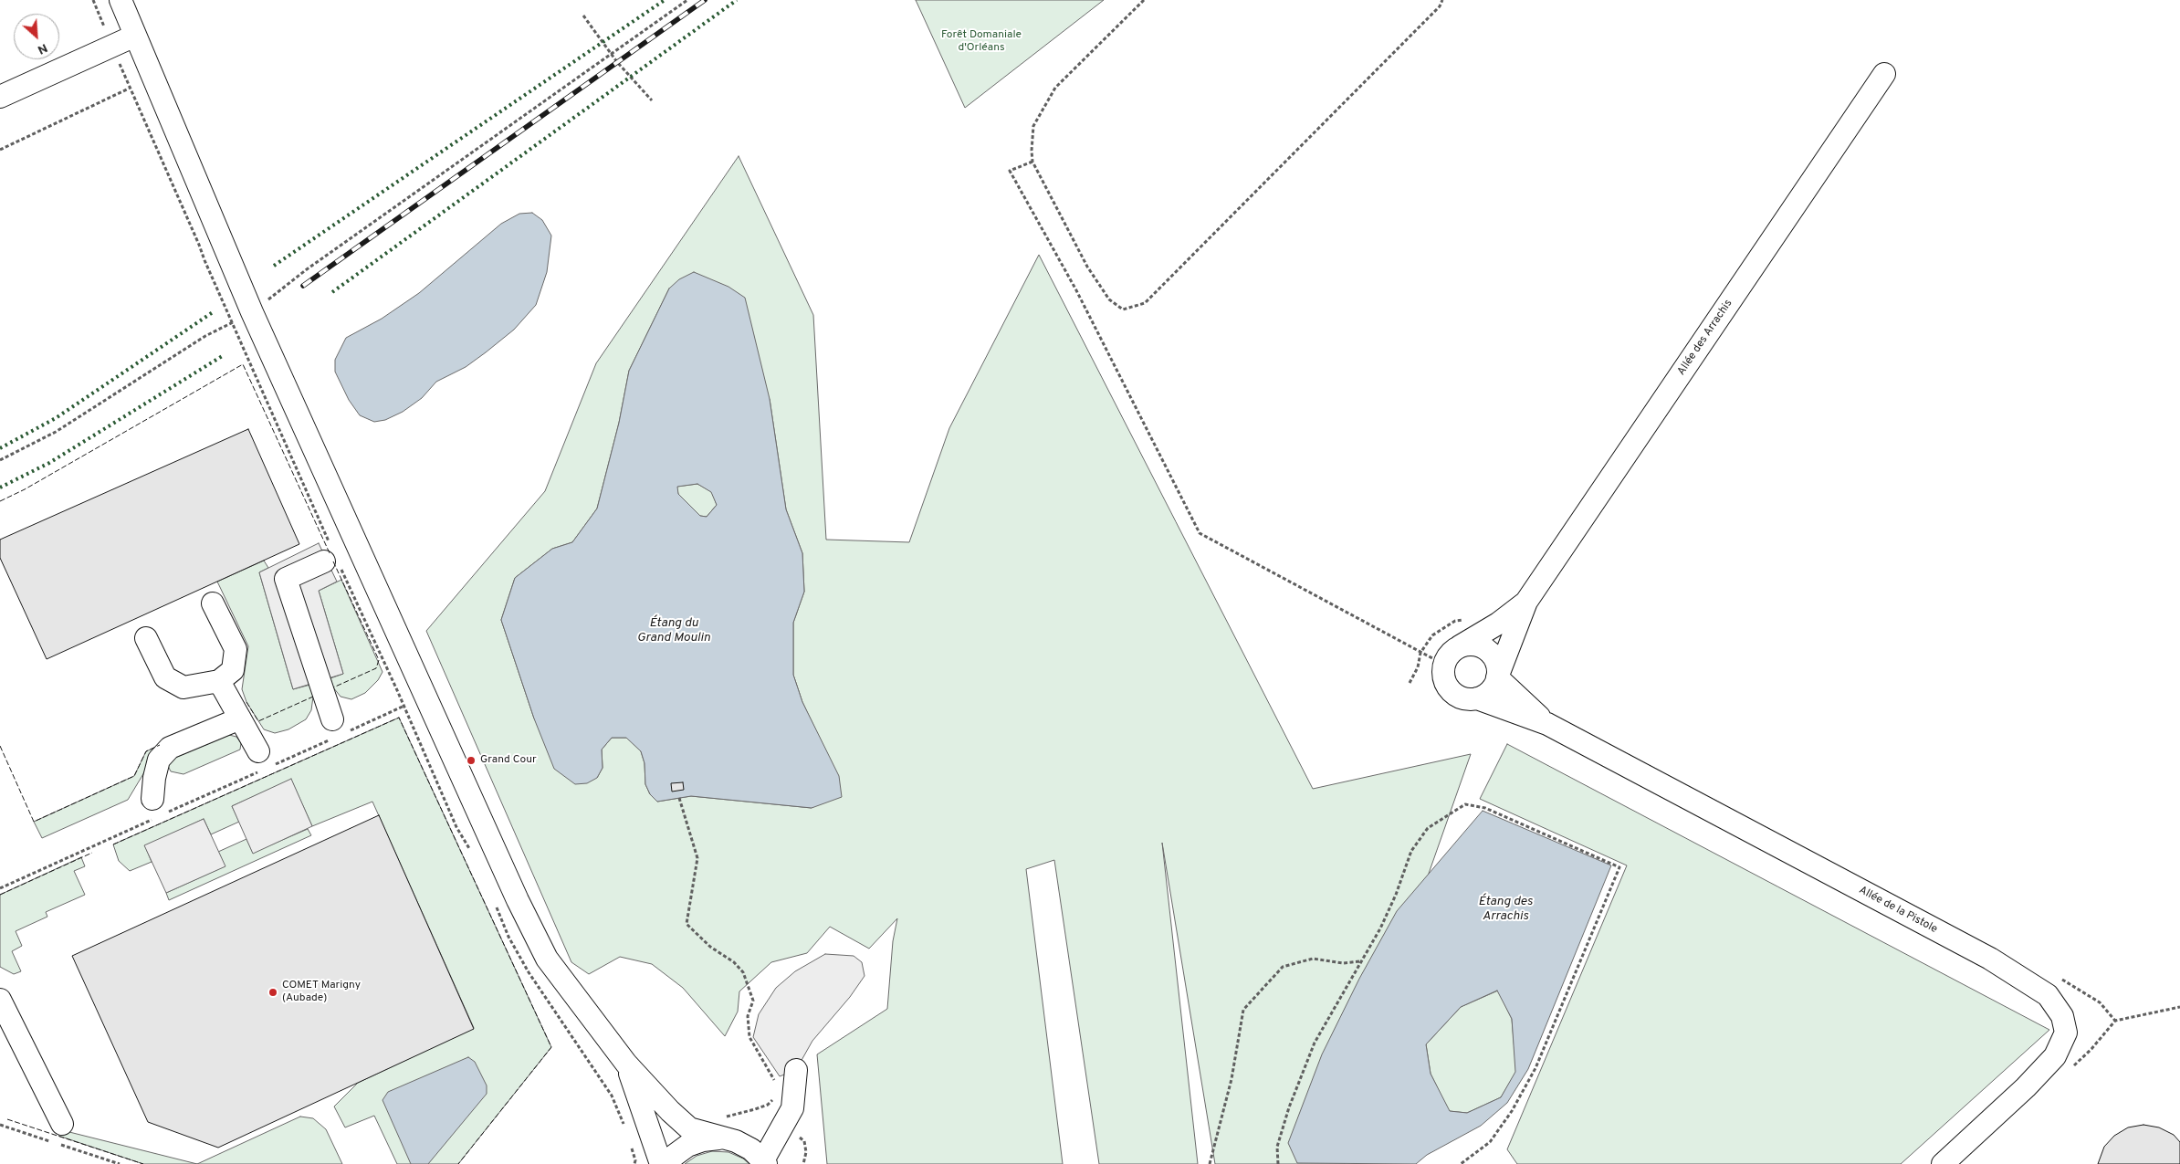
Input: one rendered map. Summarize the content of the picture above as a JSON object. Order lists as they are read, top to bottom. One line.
{"streets":{"street":["Allée des Arrachis","Allée de la Pistole"]},"water":["Étang du Grand Moulin","Étang des Arrachis"],"parks":["Forêt Domaniale d'Orléans"],"places":["Grand Cour","COMET Marigny (Aubade)"],"north":"bottom right"}
